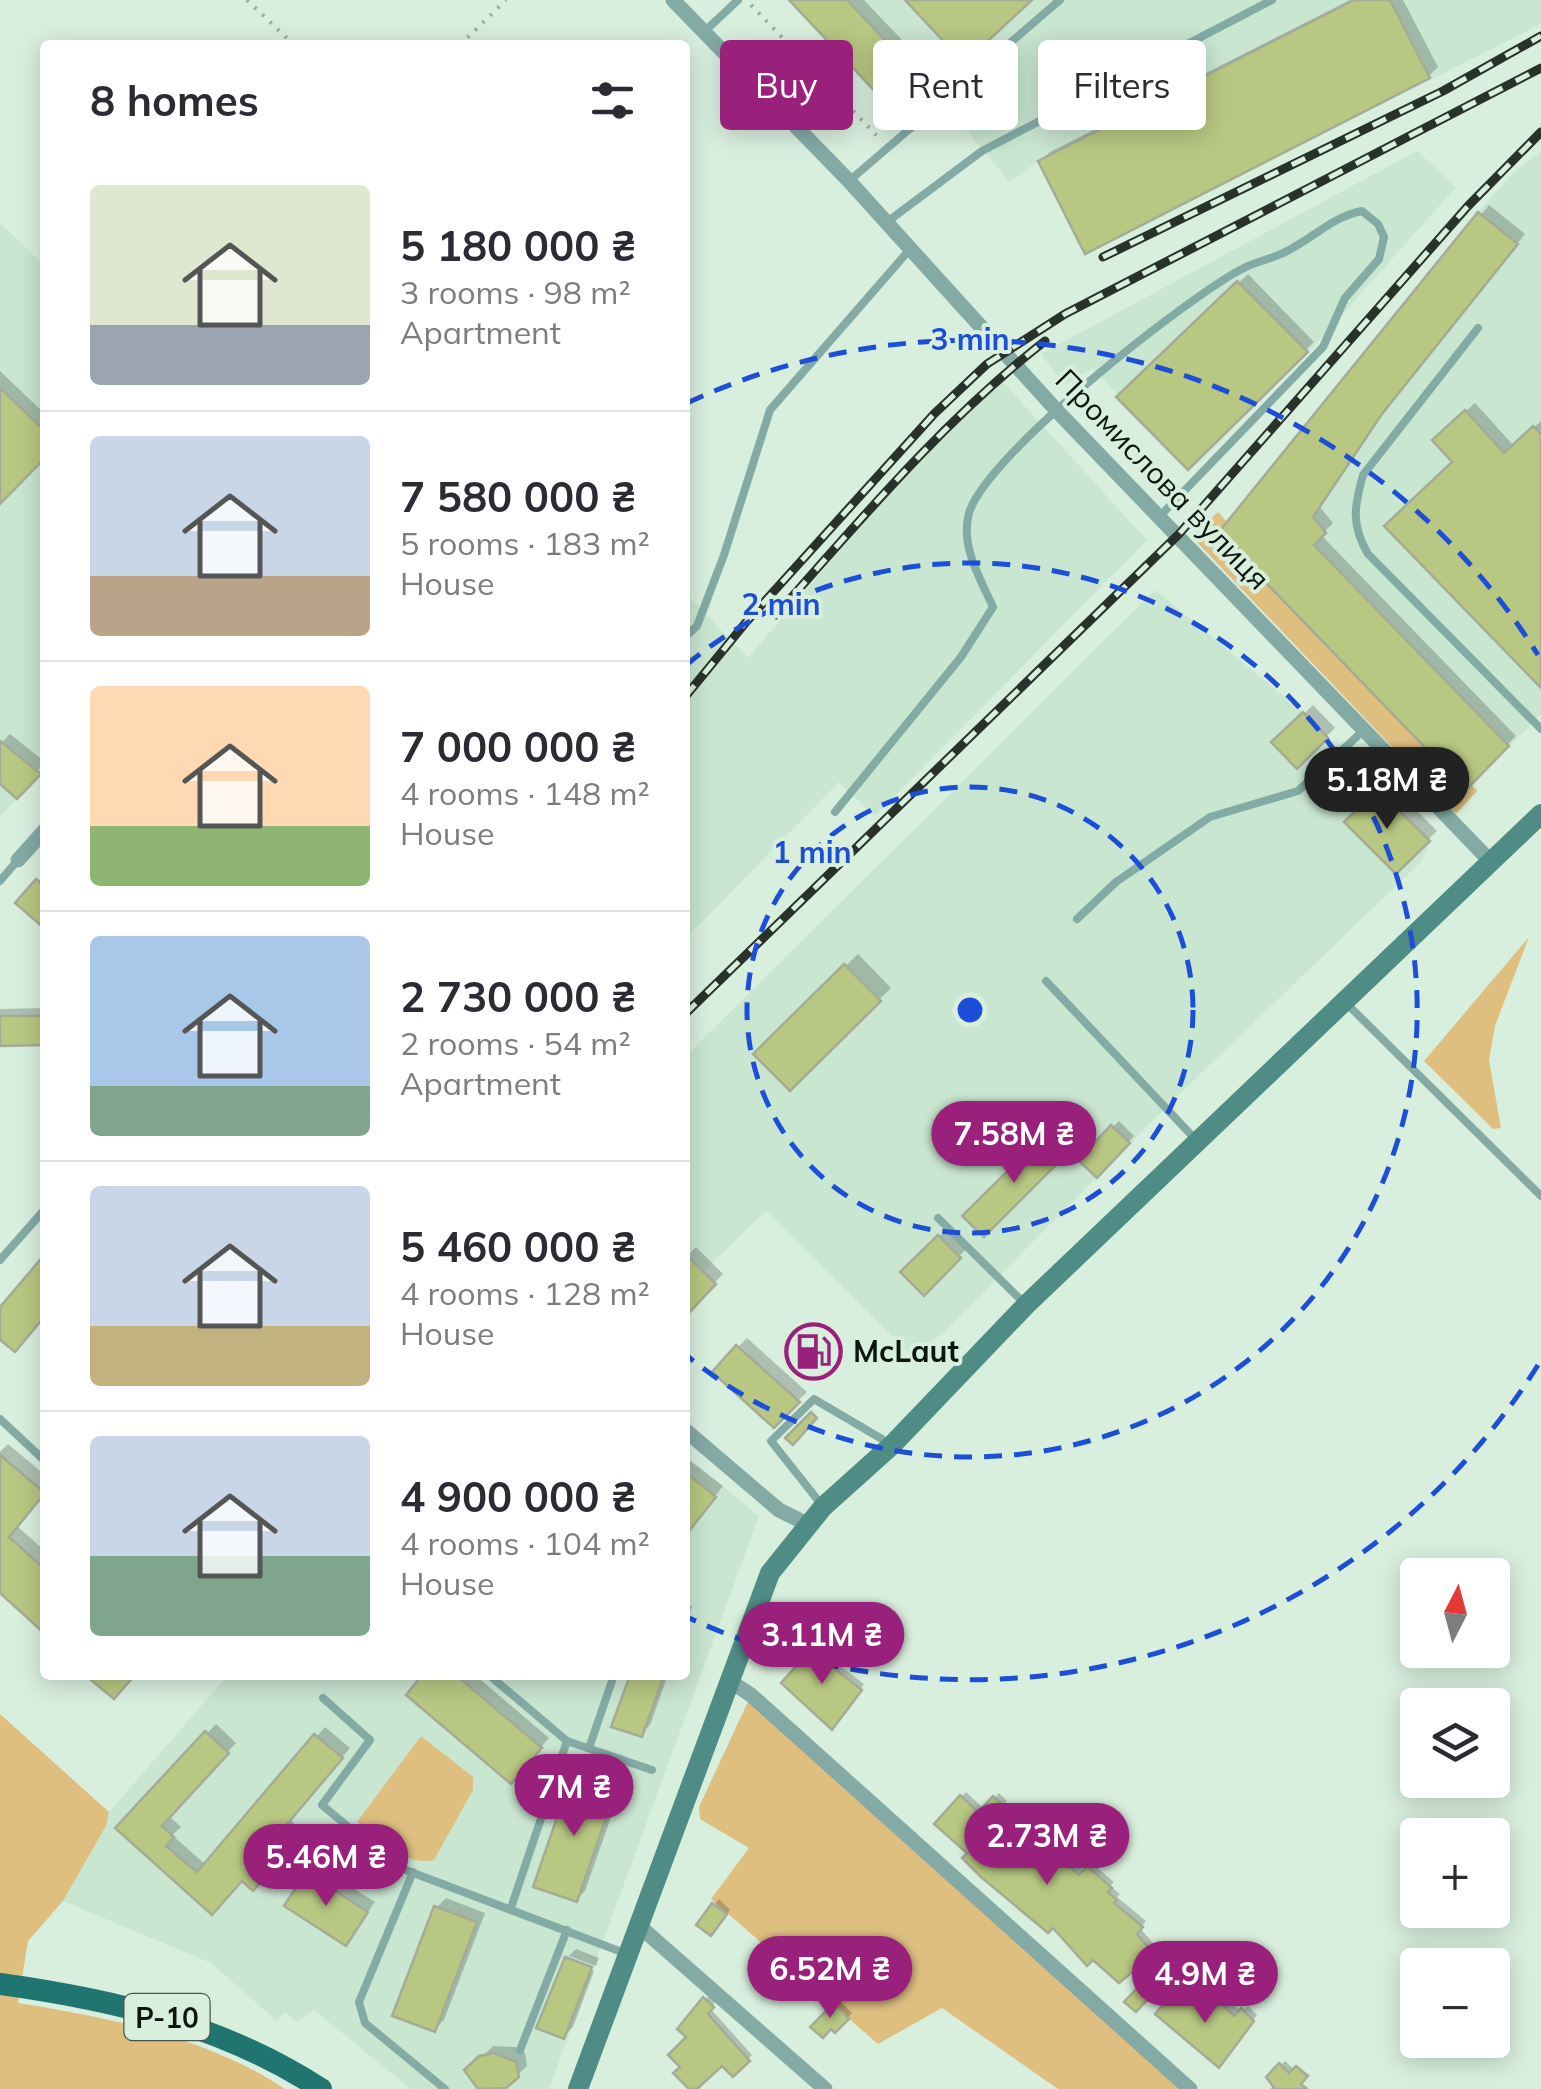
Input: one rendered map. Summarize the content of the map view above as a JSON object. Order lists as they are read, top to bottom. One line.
{"streets":{"main road":["Р-10"],"street":["Промислова вулиця"]},"places":{"fuel station":["McLaut"]},"north":"top","page":{"chip":["Buy","Rent","Filters"],"heading":"8 homes","list":[{"name":"5 180 000 ₴","note":"3 rooms · 98 m² · Apartment"},{"name":"7 580 000 ₴","note":"5 rooms · 183 m² · House"},{"name":"7 000 000 ₴","note":"4 rooms · 148 m² · House"},{"name":"2 730 000 ₴","note":"2 rooms · 54 m² · Apartment"},{"name":"5 460 000 ₴","note":"4 rooms · 128 m² · House"},{"name":"4 900 000 ₴","note":"4 rooms · 104 m² · House"}],"price":["5.18M ₴","7.58M ₴","3.11M ₴","7M ₴","2.73M ₴","5.46M ₴","6.52M ₴","4.9M ₴"],"map_buttons":["+","−"]},"rings":["3 min","2 min","1 min"]}
